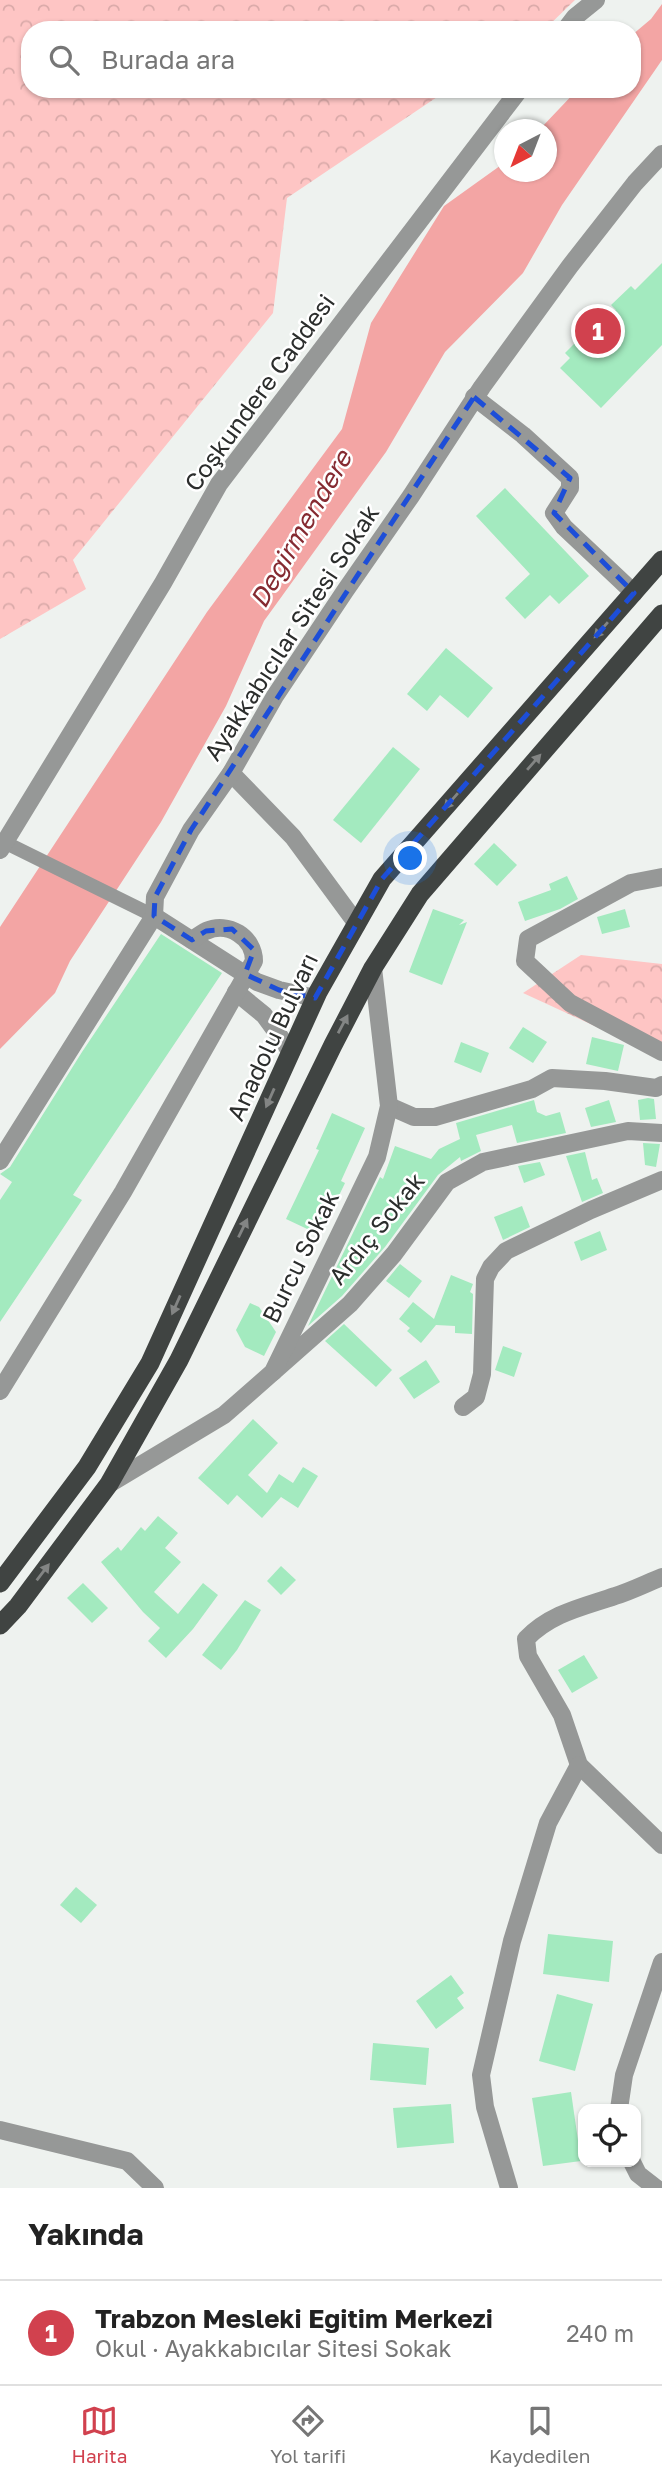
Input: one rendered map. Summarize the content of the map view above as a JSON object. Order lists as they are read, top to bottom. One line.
{"streets":{"highway":["Anadolu Bulvarı"],"street":["Coşkundere Caddesi","Ayakkabıcılar Sitesi Sokak","Ardıç Sokak","Burcu Sokak"]},"crossings":[["Ardıç Sokak","Burcu Sokak"]],"water":["Değirmendere"],"north":"bottom left","page":{"search":"Burada ara","pins":"1","heading":"Yakında","list":[{"mark":"1","name":"Trabzon Mesleki Eğitim Merkezi","note":"Okul · Ayakkabıcılar Sitesi Sokak","value":"240 m"}],"nav":["Harita","Yol tarifi","Kaydedilen"]}}
